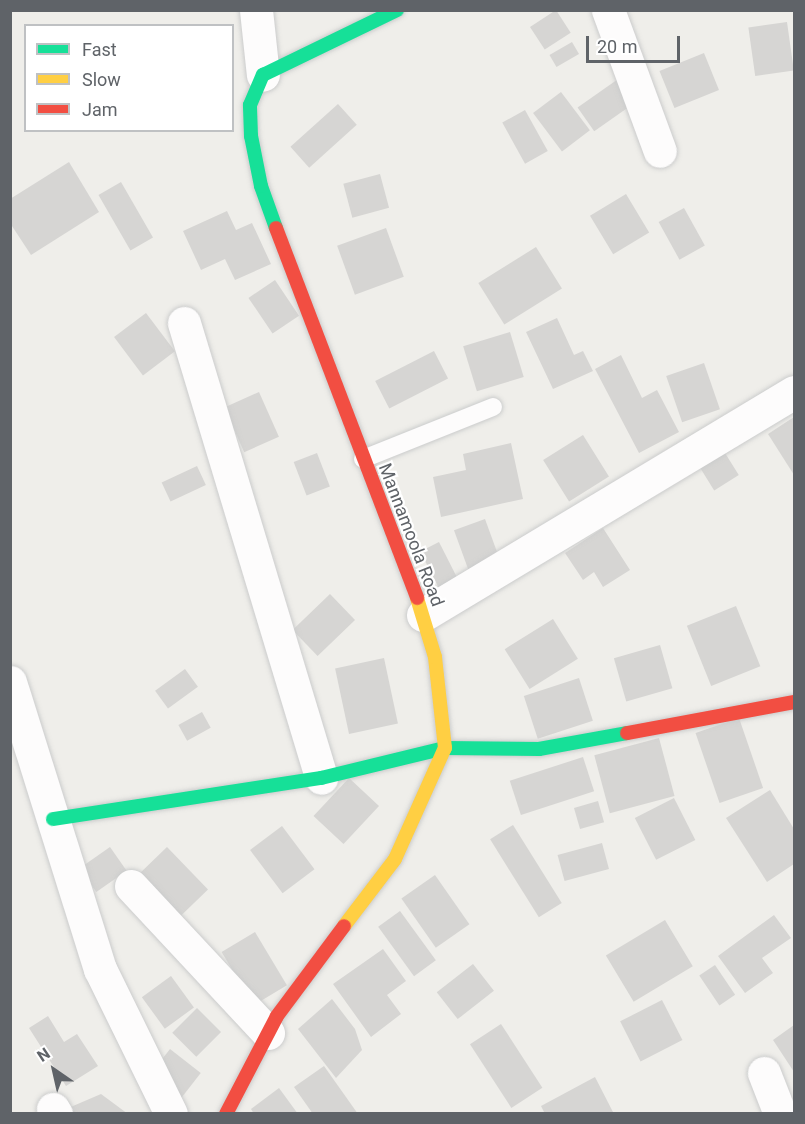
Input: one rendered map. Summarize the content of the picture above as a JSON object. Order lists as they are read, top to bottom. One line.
{"streets":{"main road":["Mannamoola Road"]},"legend":["Fast","Slow","Jam"],"scale_bar":"20 m","north":"top left"}
